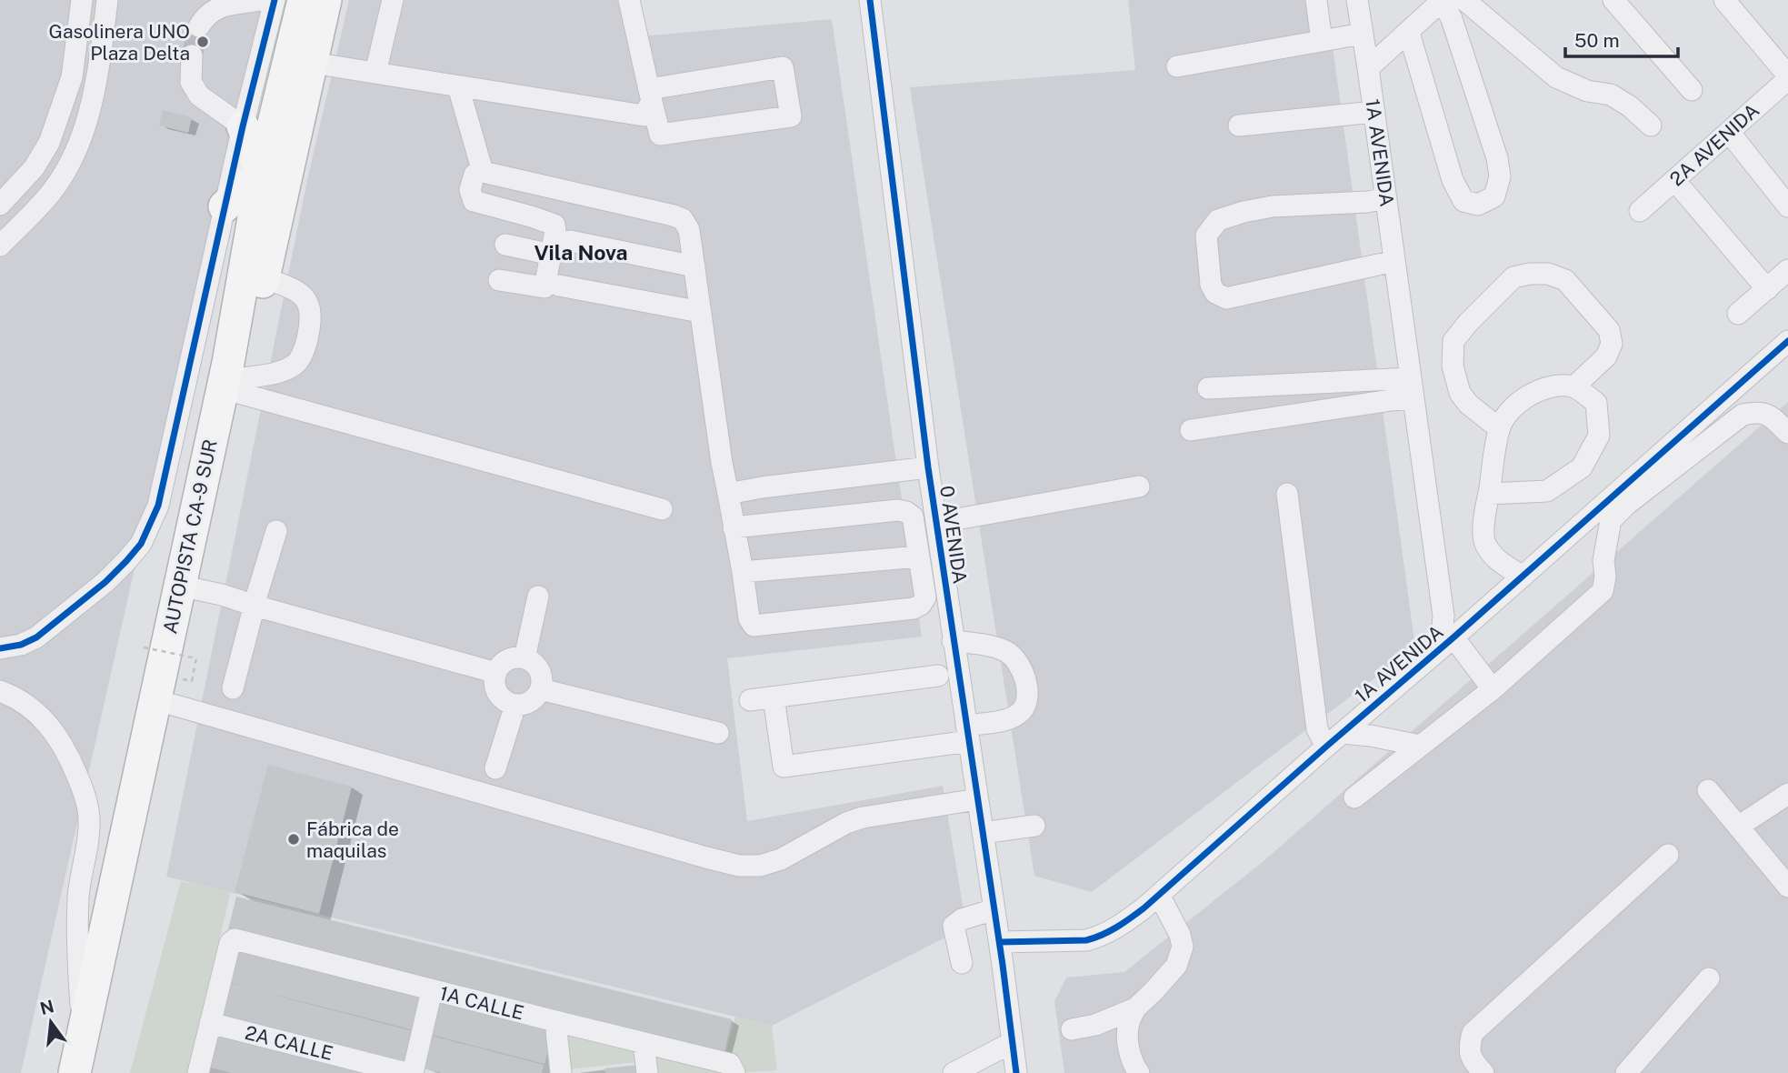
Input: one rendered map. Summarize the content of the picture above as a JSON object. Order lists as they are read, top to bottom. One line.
{"streets":{"highway":["AUTOPISTA CA-9 SUR"],"street":["2A AVENIDA","1A AVENIDA","0 AVENIDA","1A CALLE","2A CALLE"]},"crossings":[["1A AVENIDA","0 AVENIDA"],["1A CALLE","2A CALLE"]],"districts":["Vila Nova"],"places":["Gasolinera UNO Plaza Delta","Fábrica de maquilas"],"scale_bar":"50 m","north":"top"}
